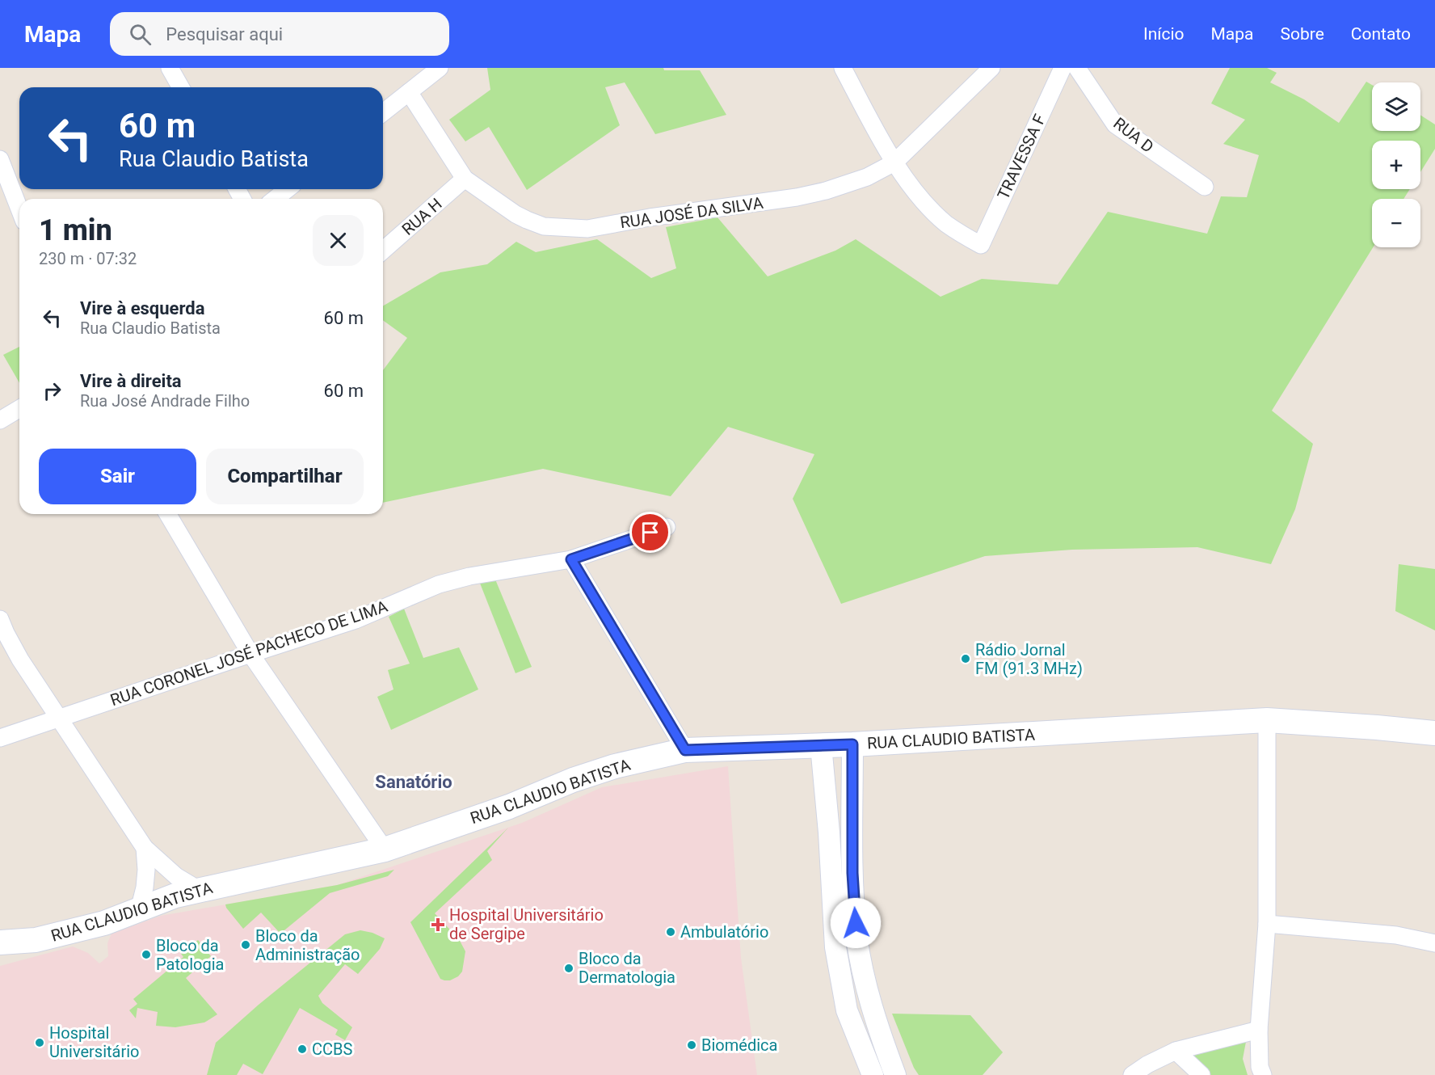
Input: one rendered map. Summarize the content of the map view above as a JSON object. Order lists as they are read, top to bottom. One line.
{"streets":{"main road":["RUA CLAUDIO BATISTA"],"street":["RUA D","TRAVESSA F","RUA JOSÉ DA SILVA","RUA H","RUA CORONEL JOSÉ PACHECO DE LIMA"]},"crossings":[["TRAVESSA F","RUA JOSÉ DA SILVA"],["RUA JOSÉ DA SILVA","RUA H"]],"districts":["Sanatório"],"places":{"other":["Rádio Jornal FM (91.3 MHz)","Ambulatório","Bloco da Administração","Bloco da Patologia","Bloco da Dermatologia","Hospital Universitário","Biomédica","CCBS"],"health":["Hospital Universitário de Sergipe"]},"page":{"header":"Mapa","search":"Pesquisar aqui","nav":["Início","Mapa","Sobre","Contato"],"map_buttons":["+","−"],"turn":["60 m","Rua Claudio Batista"],"heading":["1 min","230 m · 07:32"],"list":[{"name":"Vire à esquerda","note":"Rua Claudio Batista","value":"60 m"},{"name":"Vire à direita","note":"Rua José Andrade Filho","value":"60 m"}],"buttons":["Sair","Compartilhar"]}}
